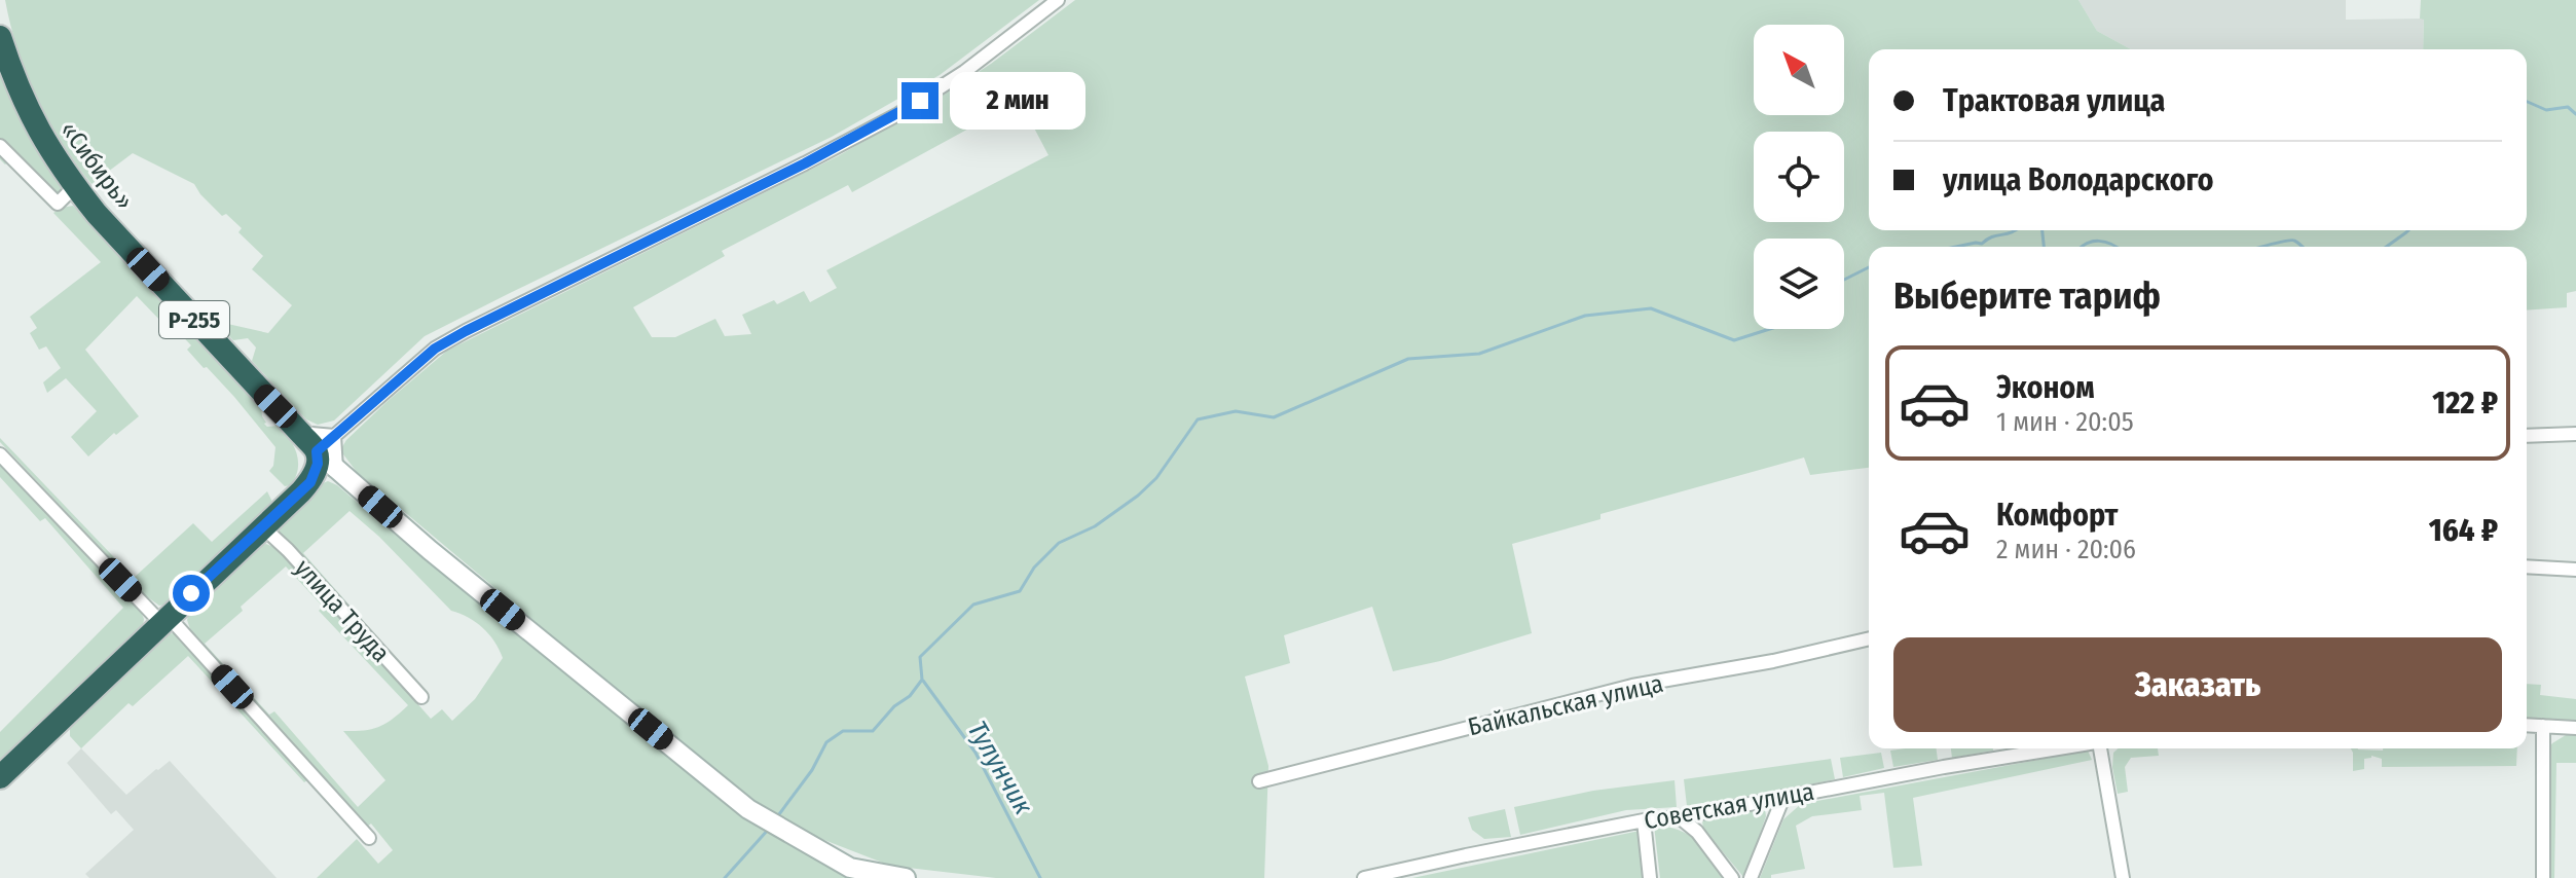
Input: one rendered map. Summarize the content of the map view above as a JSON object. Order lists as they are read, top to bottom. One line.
{"streets":{"highway":["«Сибирь»","Р-255"],"street":["улица Труда","Байкальская улица","Советская улица"]},"water":["Тулунчик"],"north":"top left","page":{"banner":["Трактовая улица","улица Володарского"],"bubble":"2 мин","heading":"Выберите тариф","list":[{"name":"Эконом","note":"1 мин · 20:05","value":"122 ₽"},{"name":"Комфорт","note":"2 мин · 20:06","value":"164 ₽"}],"buttons":"Заказать"}}
